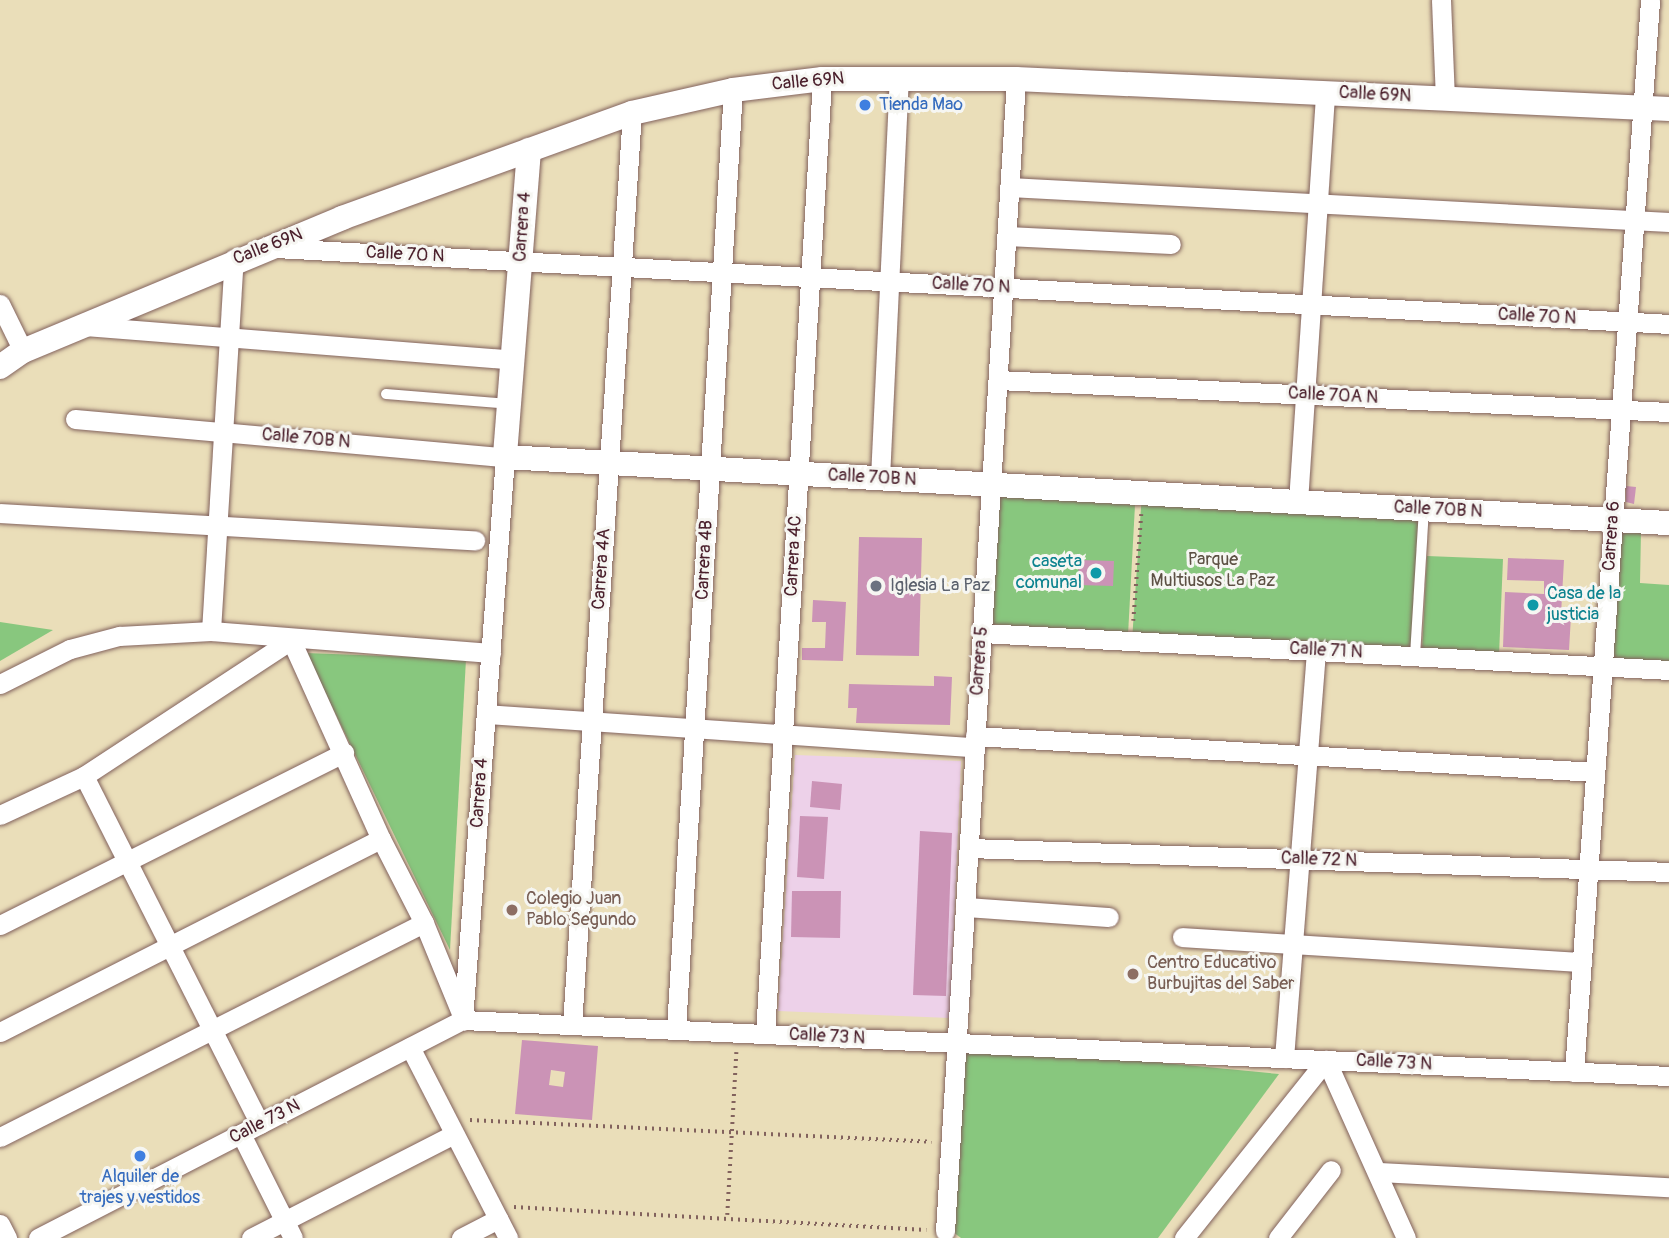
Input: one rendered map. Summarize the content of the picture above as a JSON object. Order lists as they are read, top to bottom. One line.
{"streets":{"street":["Calle 69N","Carrera 4","Calle 70 N","Calle 70A N","Calle 70B N","Carrera 6","Carrera 4C","Carrera 4B","Carrera 4A","Calle 71 N","Carrera 5","Calle 72 N","Calle 73 N"]},"crossings":[["Calle 69N","Carrera 4"],["Calle 69N","Calle 70 N"],["Calle 69N","Carrera 6"],["Calle 69N","Carrera 4C"],["Calle 69N","Carrera 4B"],["Calle 69N","Carrera 4A"],["Calle 69N","Carrera 5"],["Carrera 4","Calle 70 N"],["Carrera 4","Calle 70B N"],["Carrera 4","Calle 73 N"],["Calle 70 N","Carrera 6"],["Calle 70 N","Carrera 4C"],["Calle 70 N","Carrera 4B"],["Calle 70 N","Carrera 4A"],["Calle 70 N","Carrera 5"],["Calle 70A N","Carrera 6"],["Calle 70A N","Carrera 5"],["Calle 70B N","Carrera 6"],["Calle 70B N","Carrera 4C"],["Calle 70B N","Carrera 4B"],["Calle 70B N","Carrera 4A"],["Calle 70B N","Carrera 5"],["Carrera 6","Calle 71 N"],["Carrera 6","Calle 72 N"],["Carrera 6","Calle 73 N"],["Carrera 4C","Calle 73 N"],["Carrera 4B","Calle 73 N"],["Carrera 4A","Calle 73 N"],["Calle 71 N","Carrera 5"],["Carrera 5","Calle 72 N"],["Carrera 5","Calle 73 N"]],"parks":["Parque Multiusos La Paz"],"places":["Tienda Mao","caseta comunal","Iglesia La Paz","Casa de la justicia","Colegio Juan Pablo Segundo","Centro Educativo Burbujitas del Saber","Alquiler de trajes y vestidos"]}
